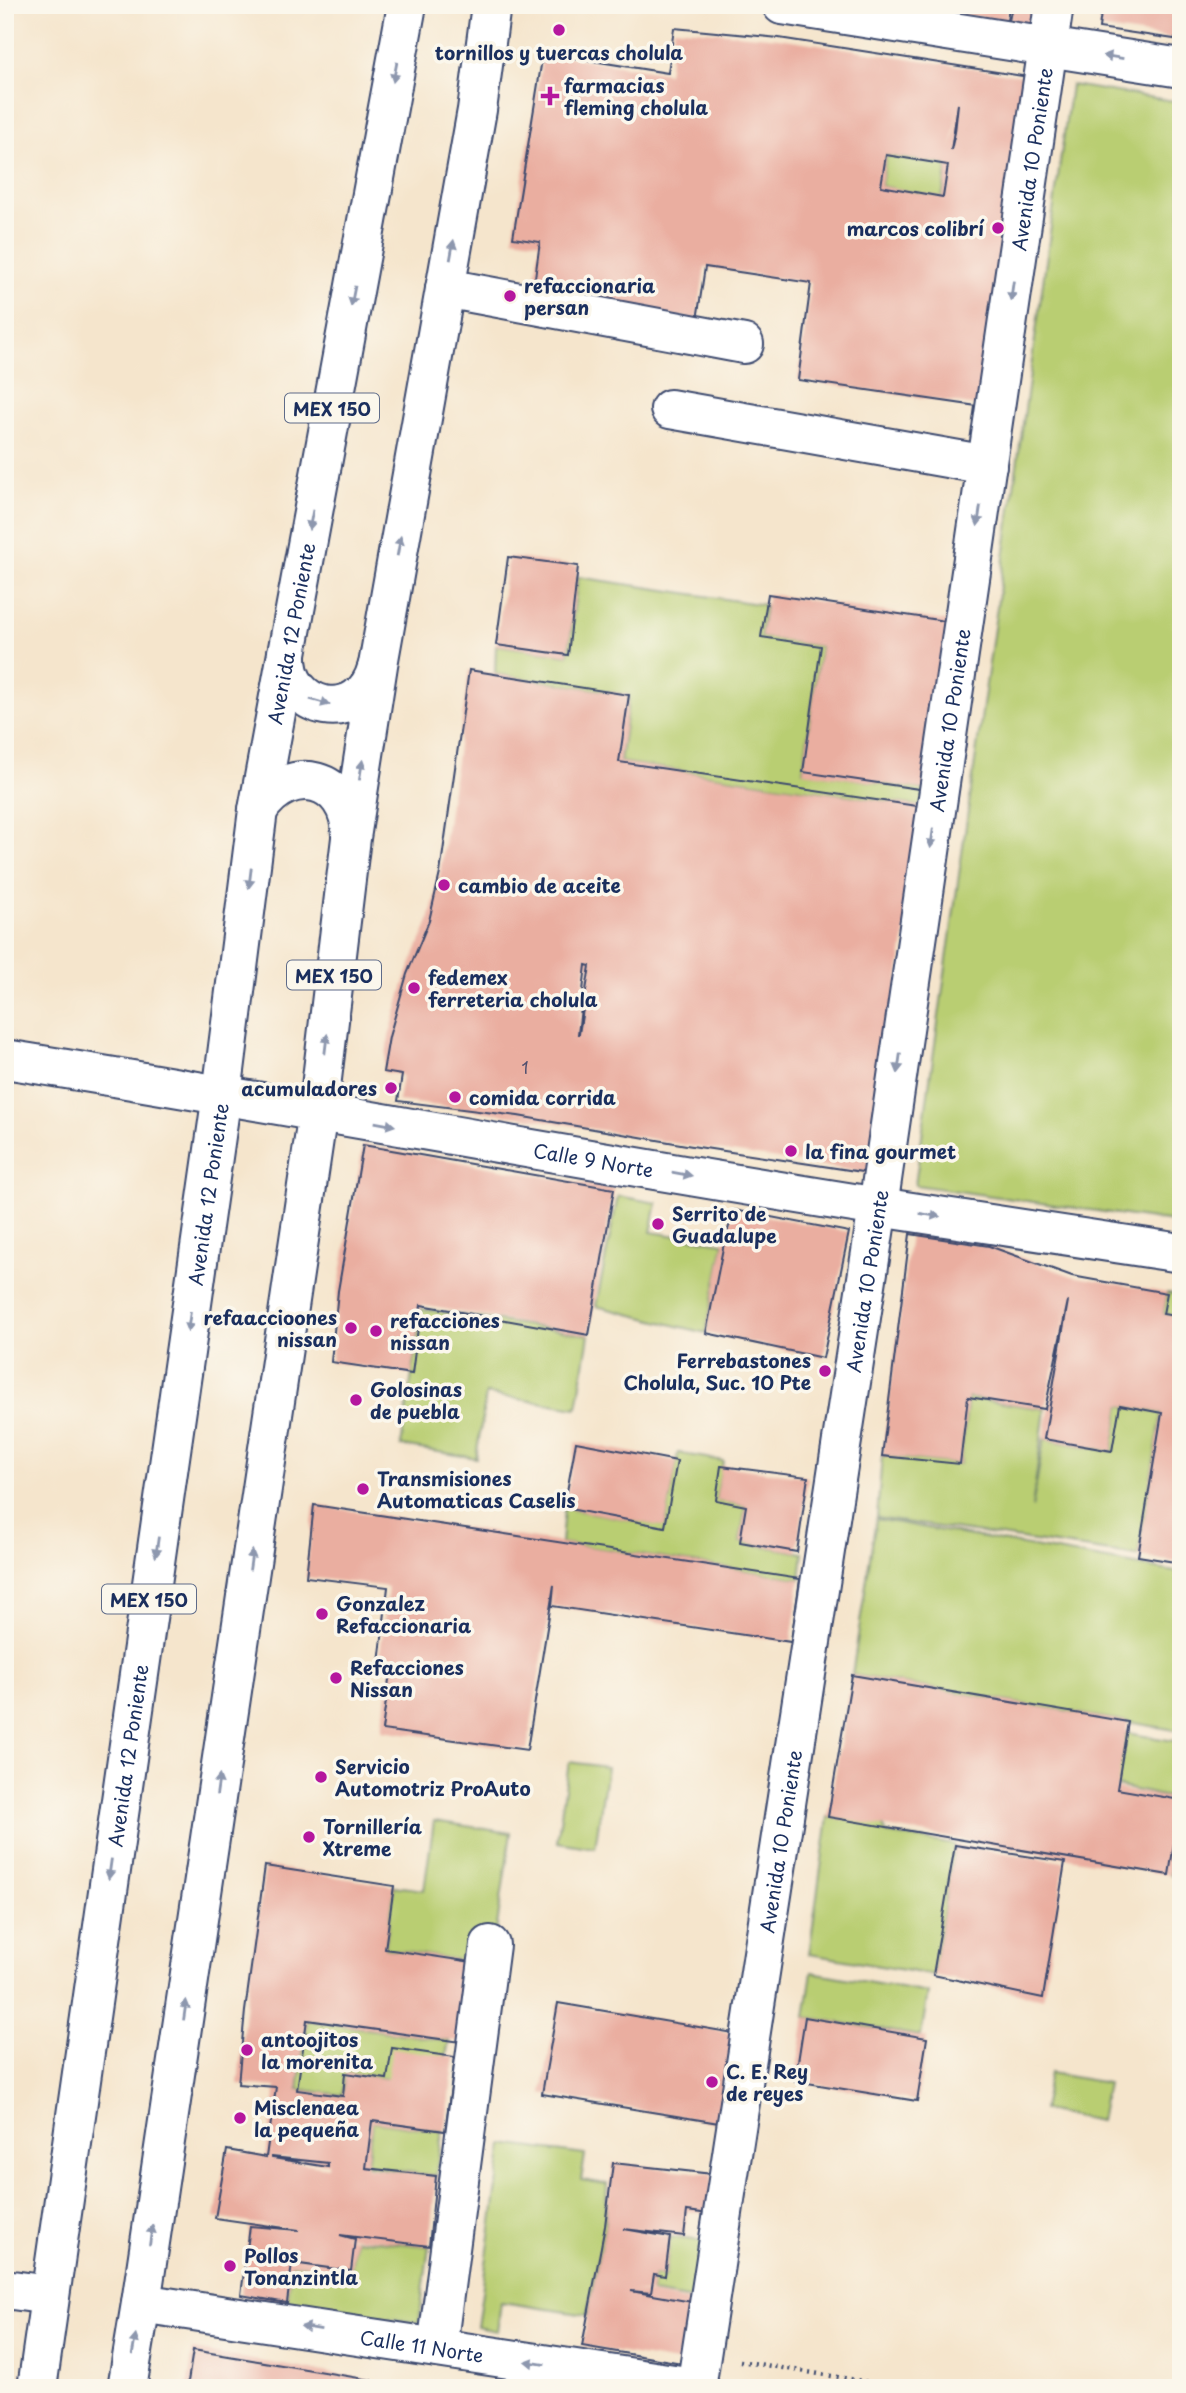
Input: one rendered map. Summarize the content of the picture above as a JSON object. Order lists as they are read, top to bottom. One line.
{"streets":{"main road":["Avenida 10 Poniente","MEX 150","Avenida 12 Poniente","Calle 9 Norte","Calle 11 Norte"]},"crossings":[["Avenida 10 Poniente","Calle 9 Norte"],["Avenida 10 Poniente","Calle 11 Norte"],["MEX 150","Calle 9 Norte"],["MEX 150","Calle 11 Norte"],["Avenida 12 Poniente","Calle 9 Norte"]],"one_way":["Avenida 10 Poniente","Calle 9 Norte","Calle 11 Norte"],"places":{"other":["tornillos y tuercas cholula","marcos colibrí","refaccionaria persan","cambio de aceite","fedemex ferreteria cholula","acumuladores","comida corrida","la fina gourmet","Serrito de Guadalupe","refaaccioones nissan","refacciones nissan","Ferrebastones Cholula, Suc. 10 Pte","Golosinas de puebla","Transmisiones Automaticas Caselis","Gonzalez Refaccionaria","Refacciones Nissan","Servicio Automotriz ProAuto","Tornillería Xtreme","antoojitos la morenita","C. E. Rey de reyes","Misclenaea la pequeña","Pollos Tonanzintla"],"health":["farmacias fleming cholula"]},"house_numbers":["1"]}
